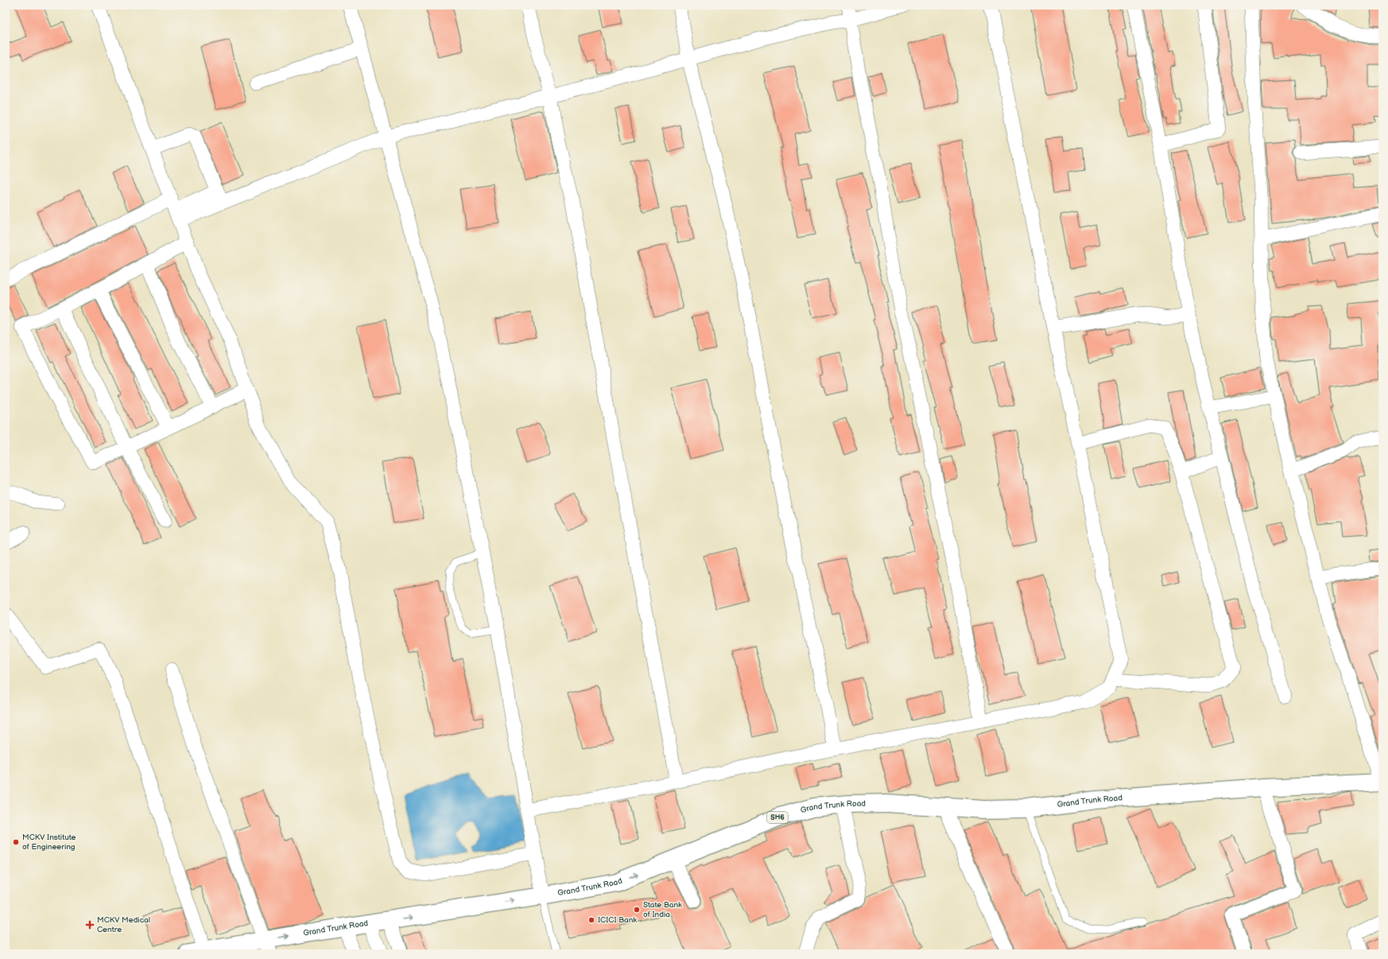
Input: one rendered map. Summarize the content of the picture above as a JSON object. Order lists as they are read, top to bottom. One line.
{"streets":{"main road":["Grand Trunk Road","SH6"]},"places":{"other":["MCKV Institute of Engineering","State Bank of India","ICICI Bank"],"health":["MCKV Medical Centre"]}}
